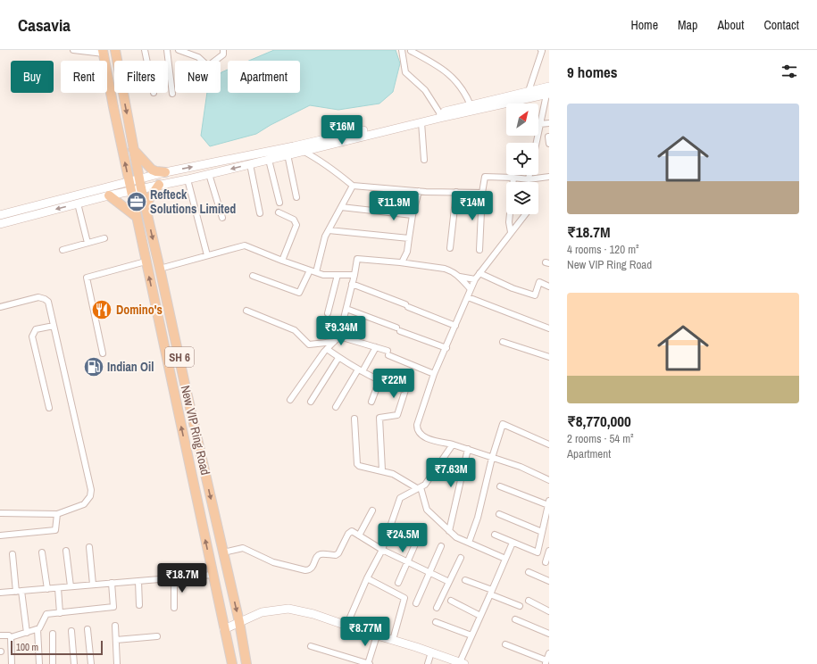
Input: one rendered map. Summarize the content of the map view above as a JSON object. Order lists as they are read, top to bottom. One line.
{"streets":{"main road":["SH 6","New VIP Ring Road"]},"places":{"office":["Refteck Solutions Limited"],"restaurant":["Domino's"],"fuel station":["Indian Oil"]},"scale_bar":"100 m","north":"top right","page":{"header":"Casavia","nav":["Home","Map","About","Contact"],"heading":"9 homes","chip":["Buy","Rent","Filters","New","Apartment"],"list":[{"name":"₹18.7M","note":"4 rooms · 120 m² · New VIP Ring Road"},{"name":"₹8,770,000","note":"2 rooms · 54 m² · Apartment"}],"price":["₹16M","₹11.9M","₹14M","₹9.34M","₹22M","₹7.63M","₹24.5M","₹18.7M","₹8.77M"],"scale":"100 m"}}
